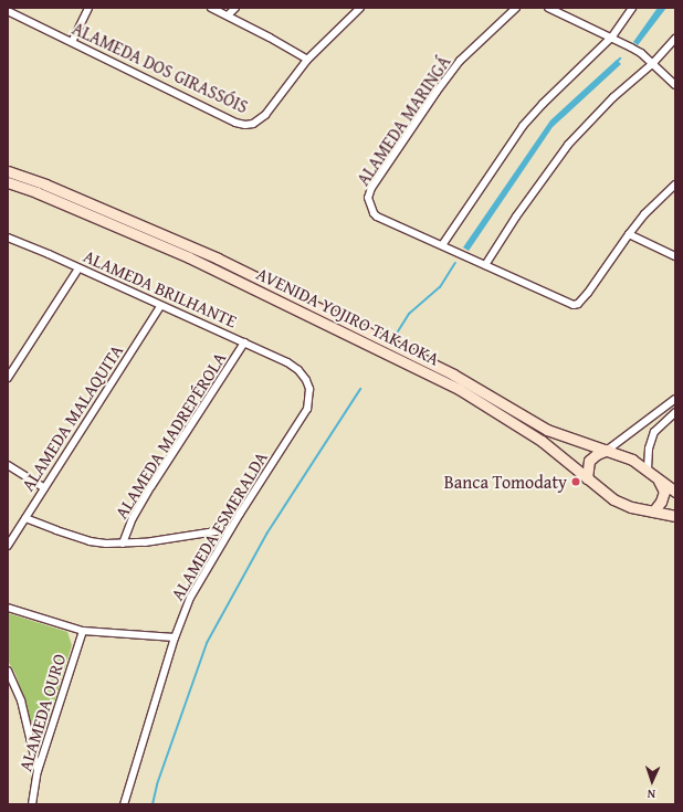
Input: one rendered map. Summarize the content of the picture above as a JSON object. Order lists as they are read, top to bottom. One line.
{"streets":{"main road":["AVENIDA YOJIRO TAKAOKA"],"street":["ALAMEDA DOS GIRASSÓIS","ALAMEDA MARINGÁ","ALAMEDA BRILHANTE","ALAMEDA MALAQUITA","ALAMEDA MADREPÉROLA","ALAMEDA ESMERALDA","ALAMEDA OURO"]},"crossings":[["ALAMEDA BRILHANTE","ALAMEDA MALAQUITA"],["ALAMEDA BRILHANTE","ALAMEDA MADREPÉROLA"],["ALAMEDA BRILHANTE","ALAMEDA ESMERALDA"]],"places":["Banca Tomodaty"],"north":"bottom"}
